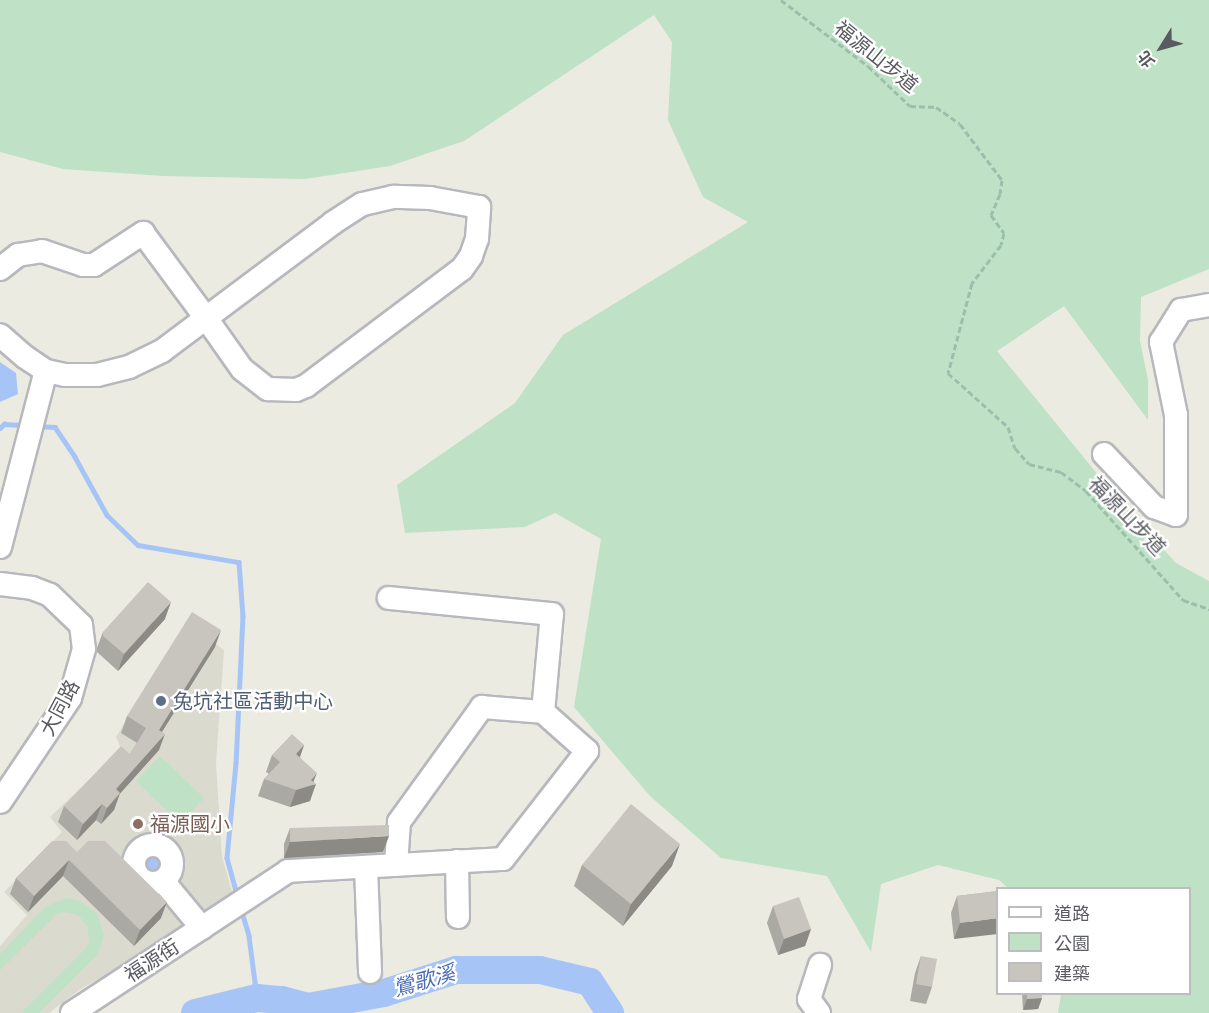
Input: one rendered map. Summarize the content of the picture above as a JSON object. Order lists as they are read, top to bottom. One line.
{"streets":{"street":["大同路","福源街"],"path":["福源山步道"]},"water":["鶯歌溪"],"places":["兔坑社區活動中心","福源國小"],"legend":["道路","公園","建築"],"north":"bottom left"}
